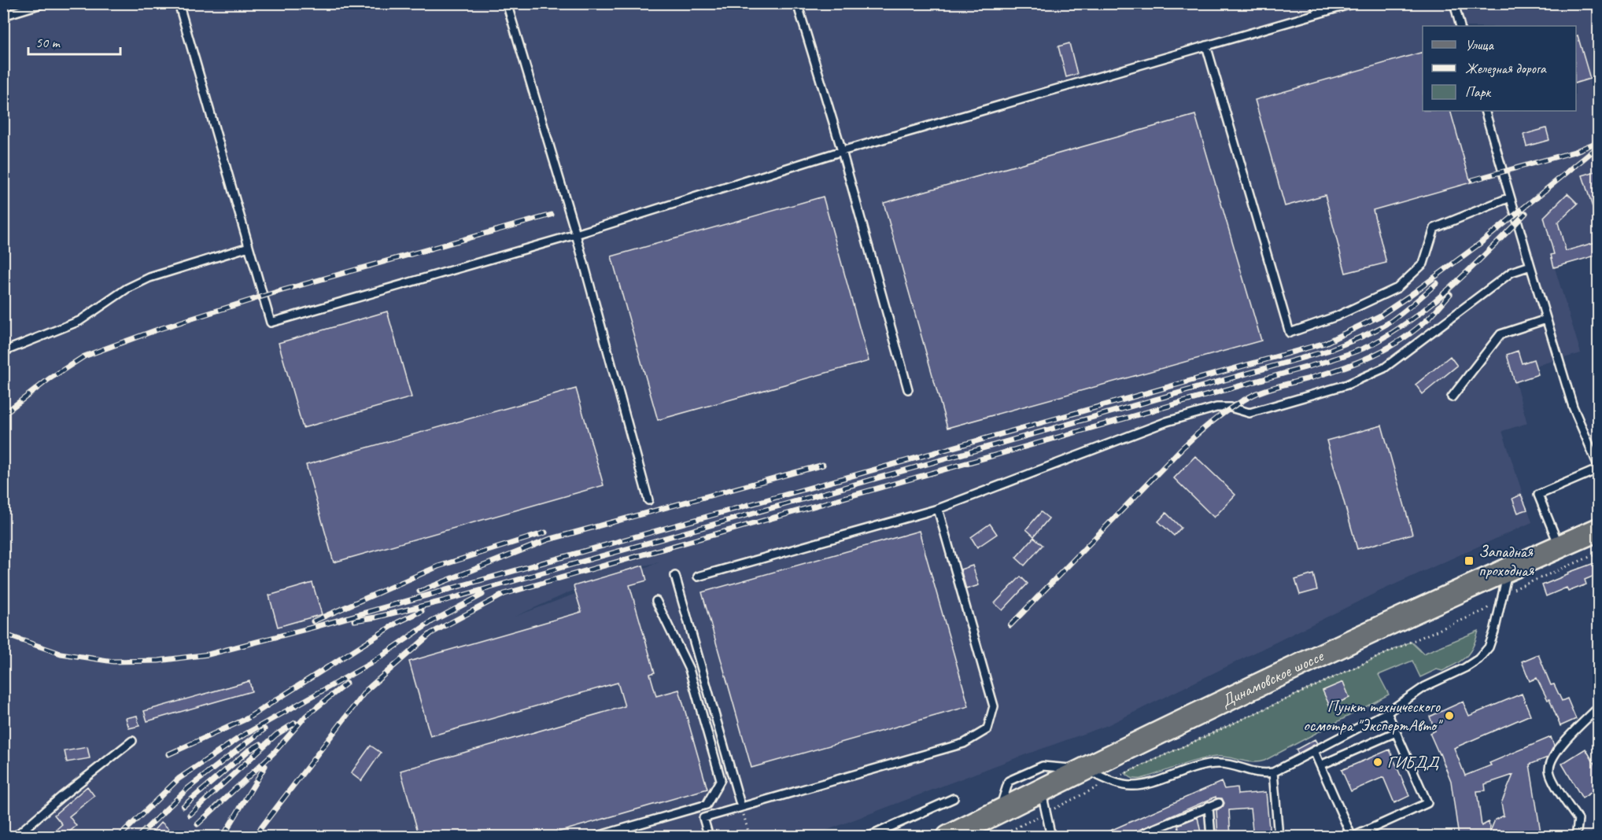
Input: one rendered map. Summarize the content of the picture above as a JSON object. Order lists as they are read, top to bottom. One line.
{"streets":{"main road":["Динамовское шоссе"]},"places":{"transit":["Западная проходная"],"other":["Пункт технического осмотра \"ЭкспертАвто\"","ГИБДД"]},"legend":["Улица","Железная дорога","Парк"],"scale_bar":"50 m"}
